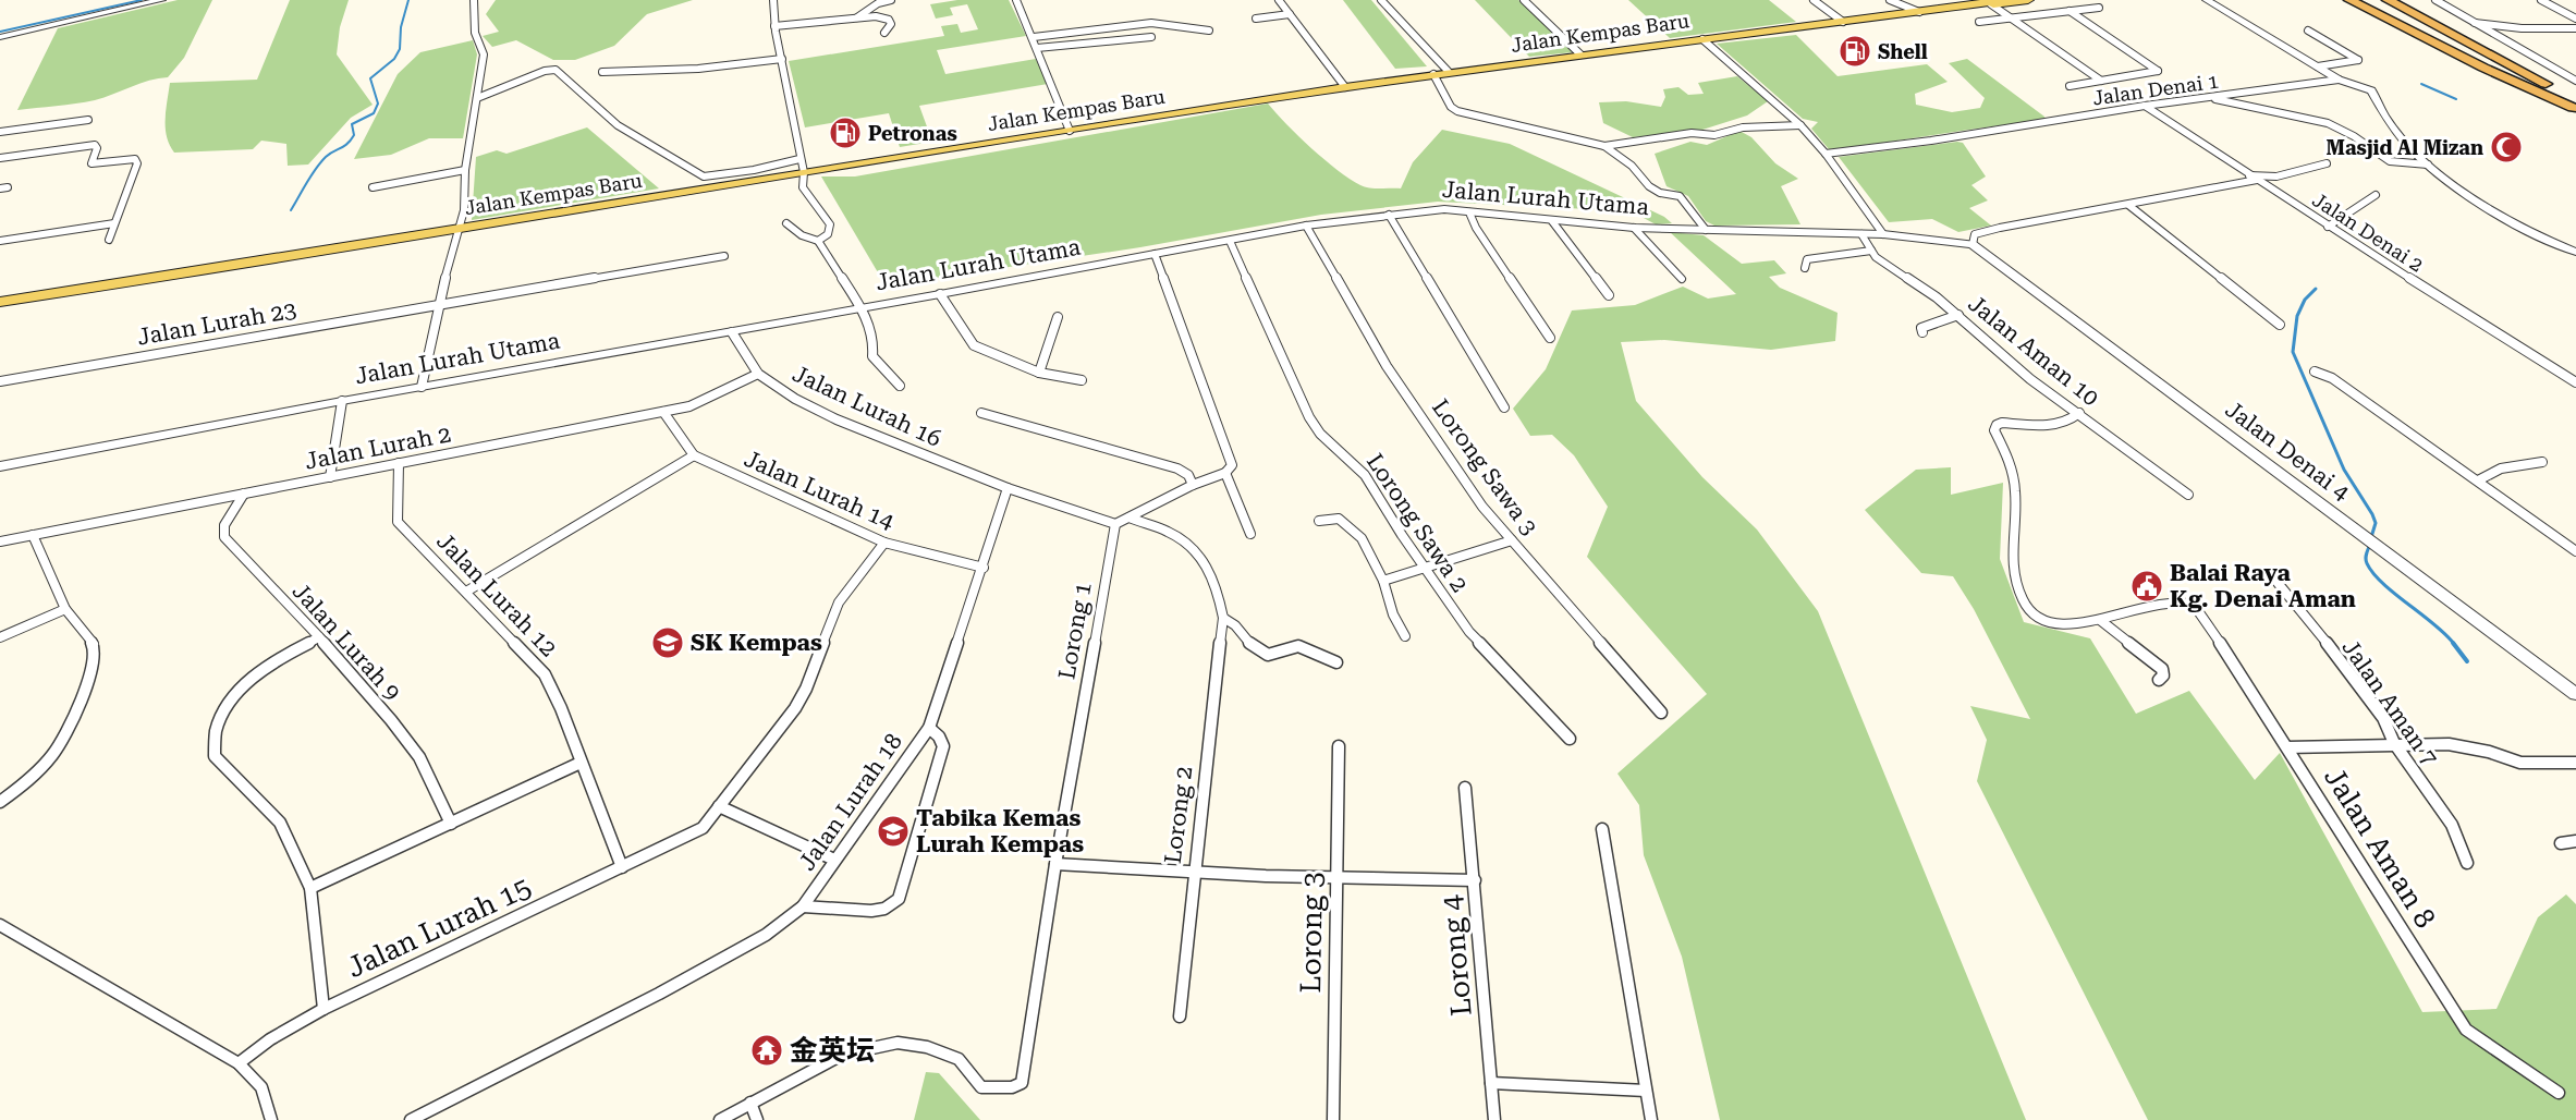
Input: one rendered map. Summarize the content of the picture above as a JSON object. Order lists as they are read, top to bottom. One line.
{"streets":{"main road":["Jalan Kempas Baru"],"street":["Jalan Denai 1","Jalan Lurah Utama","Jalan Denai 2","Jalan Lurah 23","Jalan Aman 10","Jalan Lurah 16","Jalan Lurah 2","Jalan Denai 4","Lorong Sawa 3","Jalan Lurah 14","Lorong Sawa 2","Jalan Lurah 12","Lorong 1","Jalan Lurah 9","Jalan Aman 7","Jalan Lurah 18","Lorong 2","Jalan Aman 8","Jalan Lurah 15","Lorong 3","Lorong 4"]},"crossings":[["Jalan Denai 1","Jalan Denai 2"],["Jalan Lurah Utama","Jalan Aman 10"],["Jalan Lurah Utama","Jalan Lurah 16"],["Jalan Lurah Utama","Jalan Denai 4"],["Jalan Lurah Utama","Lorong Sawa 3"],["Jalan Lurah Utama","Lorong Sawa 2"],["Jalan Lurah 16","Jalan Lurah 2"],["Jalan Lurah 16","Lorong 1"],["Jalan Lurah 2","Jalan Lurah 12"],["Jalan Lurah 2","Jalan Lurah 9"],["Jalan Lurah 14","Jalan Lurah 15"],["Jalan Lurah 12","Jalan Lurah 15"]],"places":{"fuel station":["Shell","Petronas"],"mosque":["Masjid Al Mizan"],"public building":["Balai Raya Kg. Denai Aman"],"school or university":["SK Kempas","Tabika Kemas Lurah Kempas"],"temple":["金英坛"]}}
